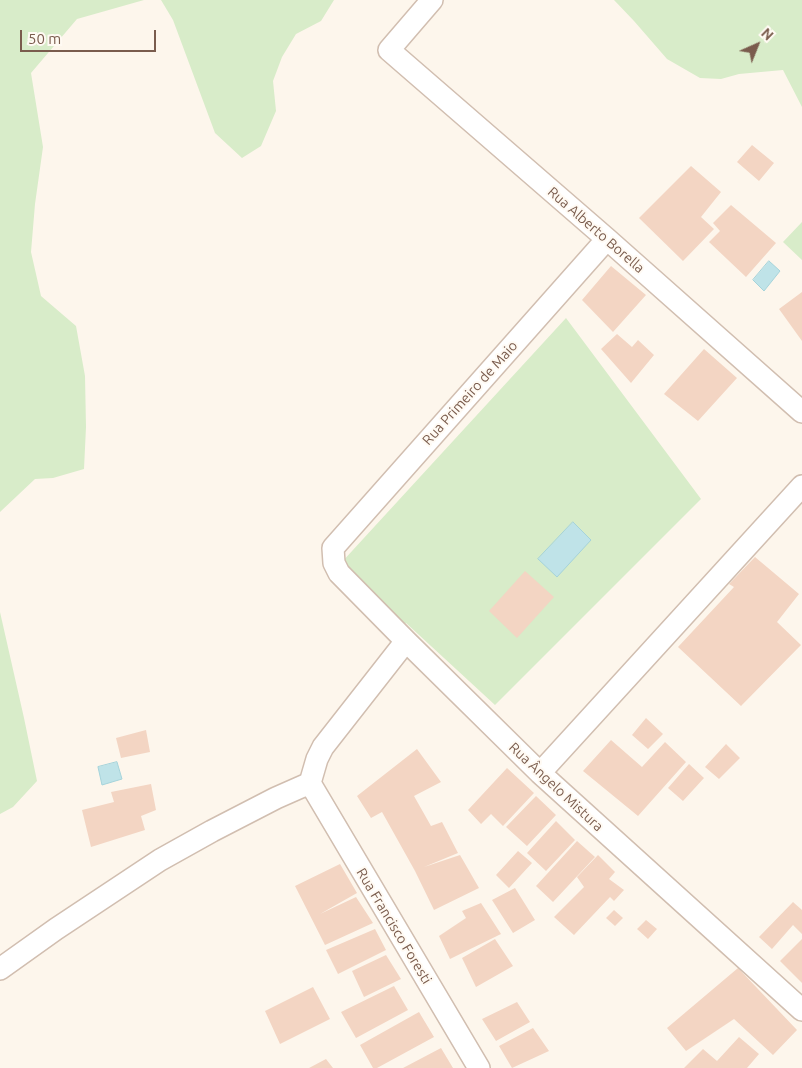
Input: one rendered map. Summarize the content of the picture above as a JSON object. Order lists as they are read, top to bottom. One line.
{"streets":{"street":["Rua Alberto Borella","Rua Primeiro de Maio","Rua Ângelo Mistura","Rua Francisco Foresti"]},"crossings":[["Rua Alberto Borella","Rua Primeiro de Maio"],["Rua Primeiro de Maio","Rua Ângelo Mistura"]],"scale_bar":"50 m","north":"top right"}
